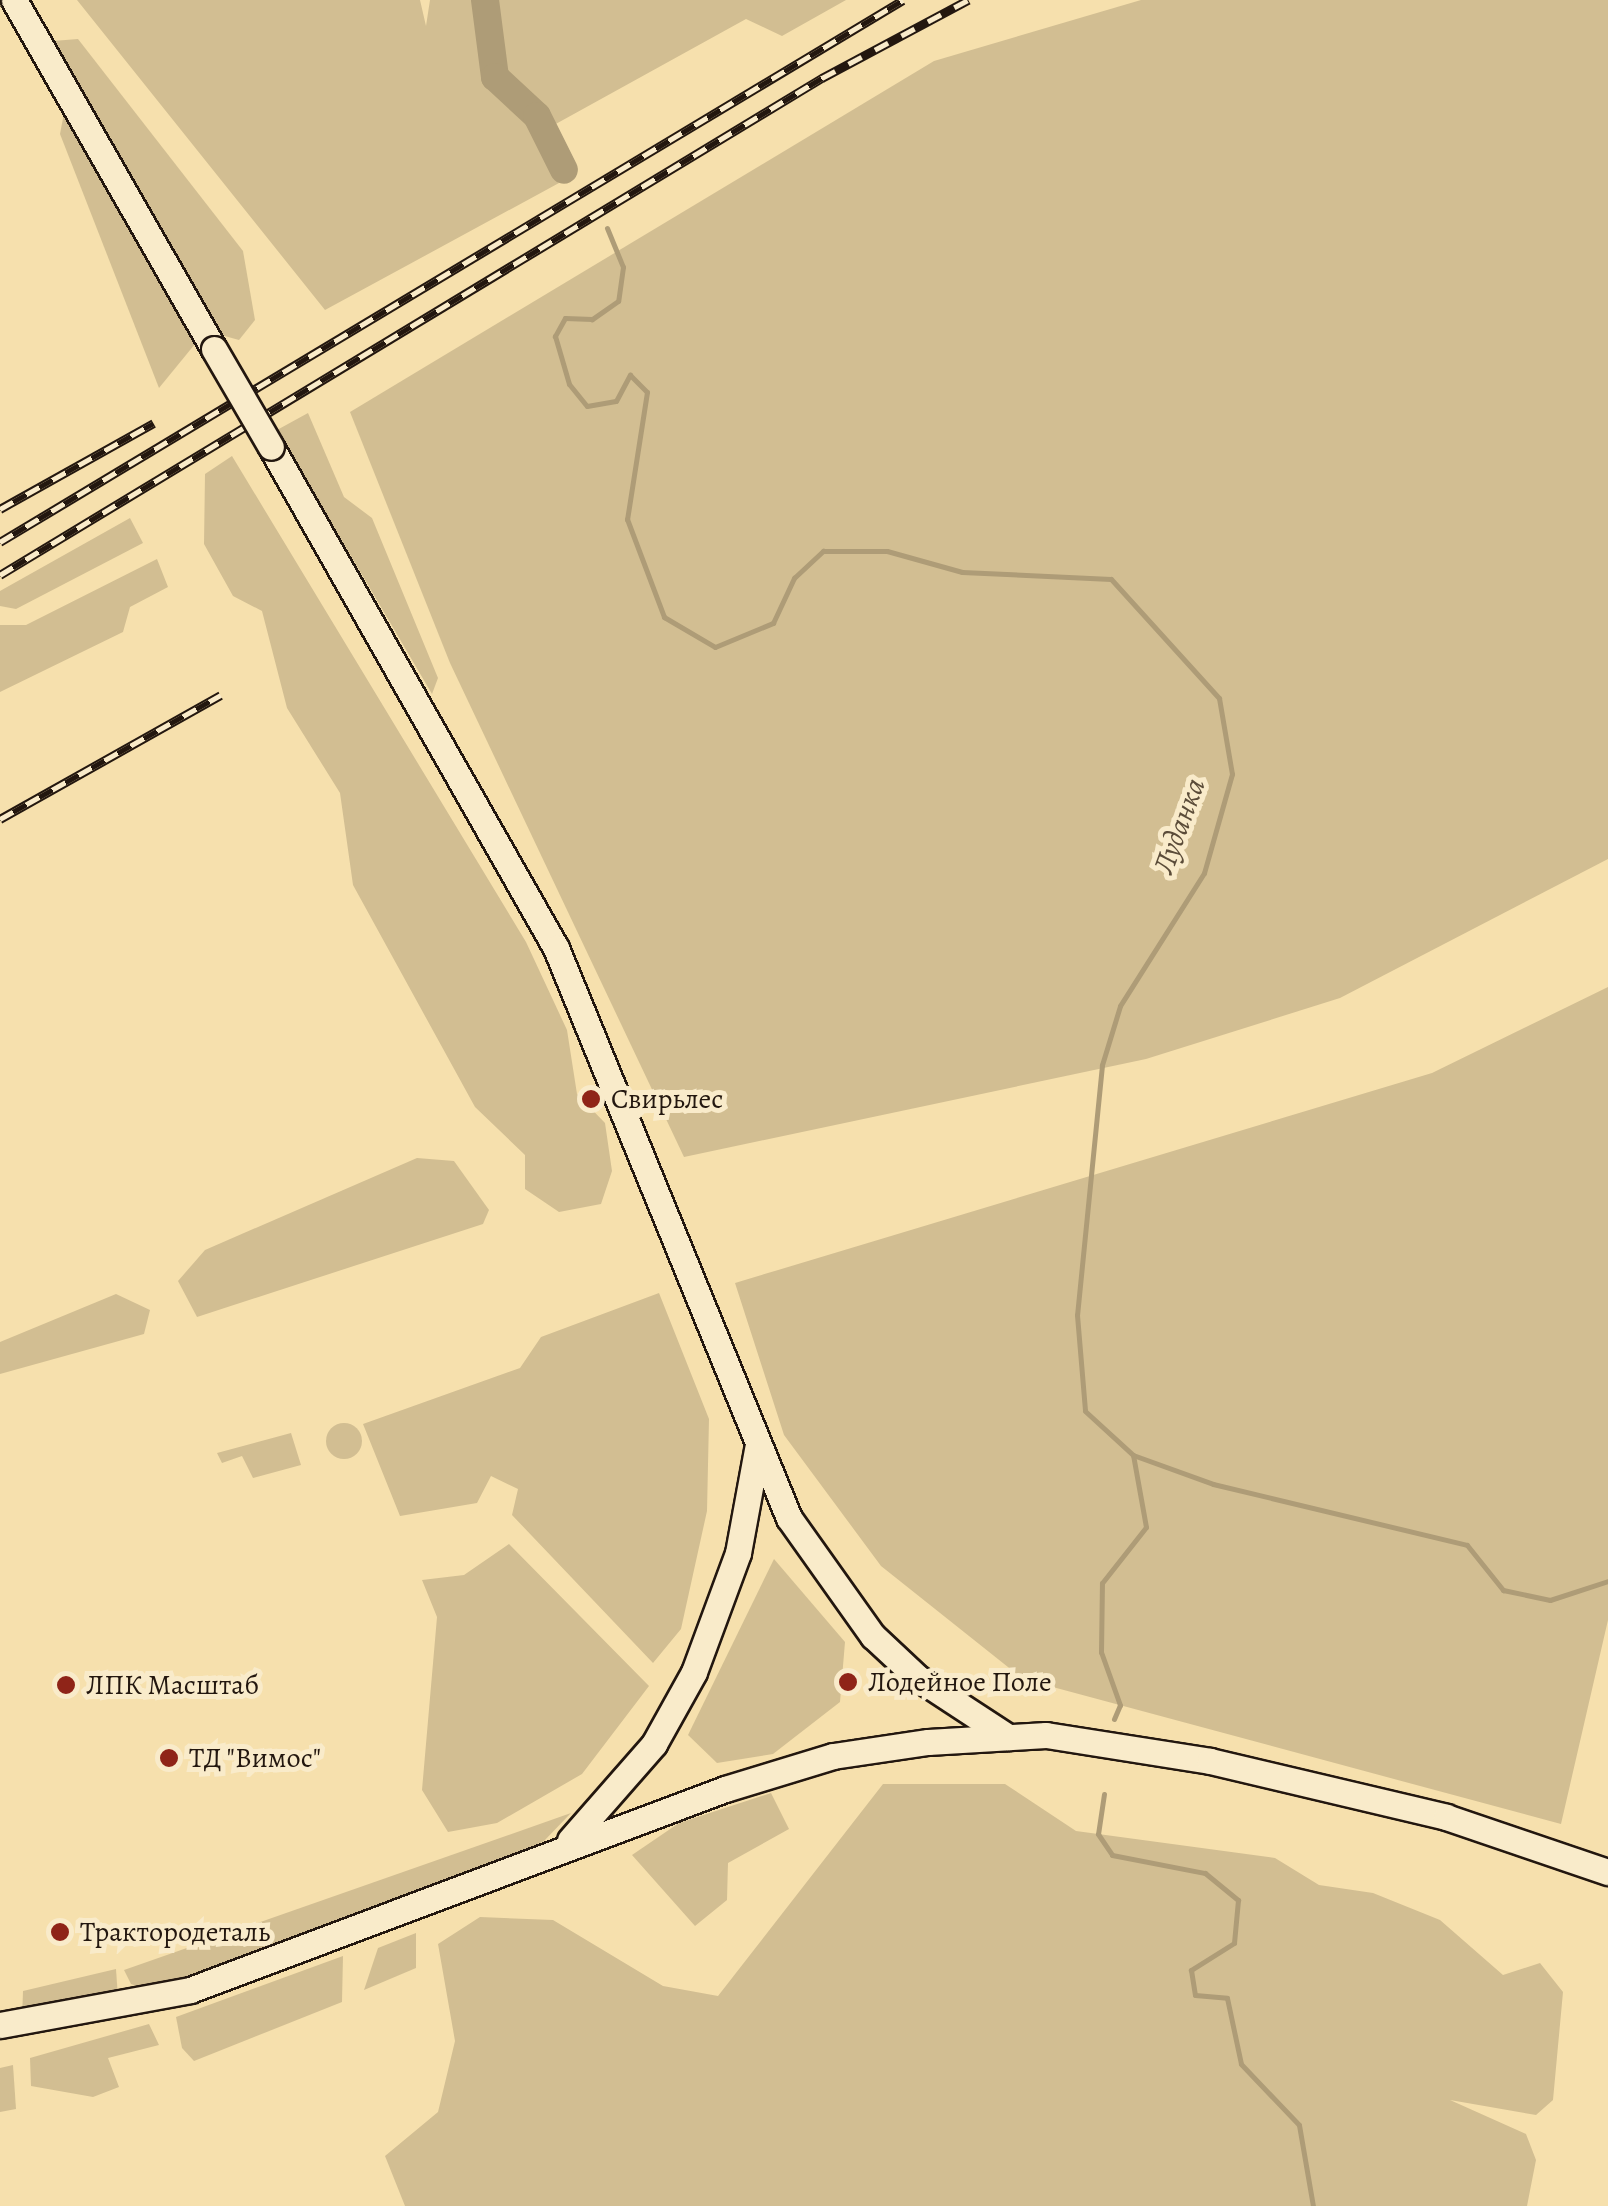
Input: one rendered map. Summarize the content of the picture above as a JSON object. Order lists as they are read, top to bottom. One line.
{"water":["Луданка"],"places":["Свирьлес","Лодейное Поле","ЛПК Масштаб","ТД \"Вимос\"","Трактородеталь"]}
